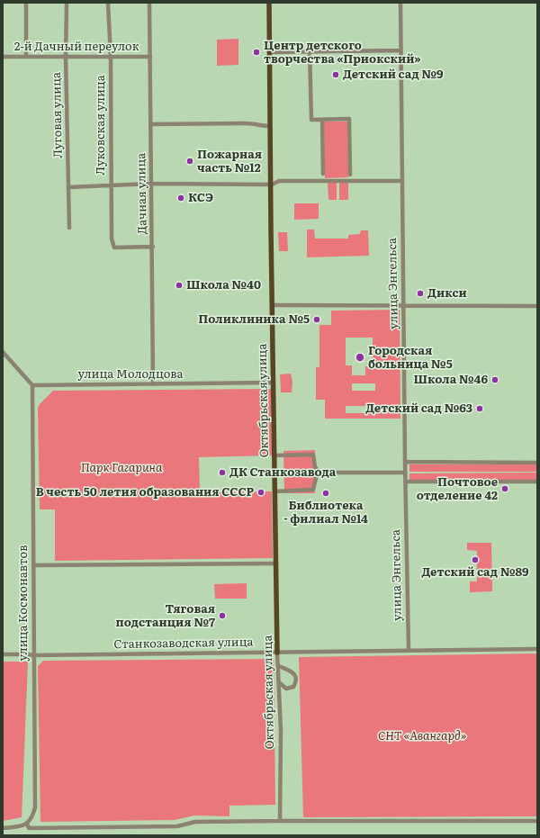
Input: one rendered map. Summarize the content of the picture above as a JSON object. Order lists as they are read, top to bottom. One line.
{"streets":{"main road":["Октябрьская улица"],"street":["2-й Дачный переулок","Луговая улица","Луковская улица","Дачная улица","улица Энгельса","улица Молодцова","улица Космонавтов","Станкозаводская улица"]},"crossings":[["2-й Дачный переулок","Луговая улица"],["2-й Дачный переулок","Луковская улица"],["2-й Дачный переулок","Дачная улица"],["Луковская улица","Дачная улица"],["Дачная улица","улица Молодцова"],["улица Энгельса","Станкозаводская улица"],["улица Молодцова","Октябрьская улица"],["улица Молодцова","улица Космонавтов"],["Октябрьская улица","Станкозаводская улица"],["улица Космонавтов","Станкозаводская улица"]],"parks":["Парк Гагарина","СНТ «Авангард»"],"places":["Центр детского творчества «Приокский»","Детский сад №9","Пожарная часть №12","КСЭ","Школа №40","Дикси","Поликлиника №5","Городская больница №5","Школа №46","Детский сад №63","ДК Станкозавода","Почтовое отделение 42","В честь 50 летия образования СССР","Библиотека - филиал №14","Детский сад №89","Тяговая подстанция №7"]}
